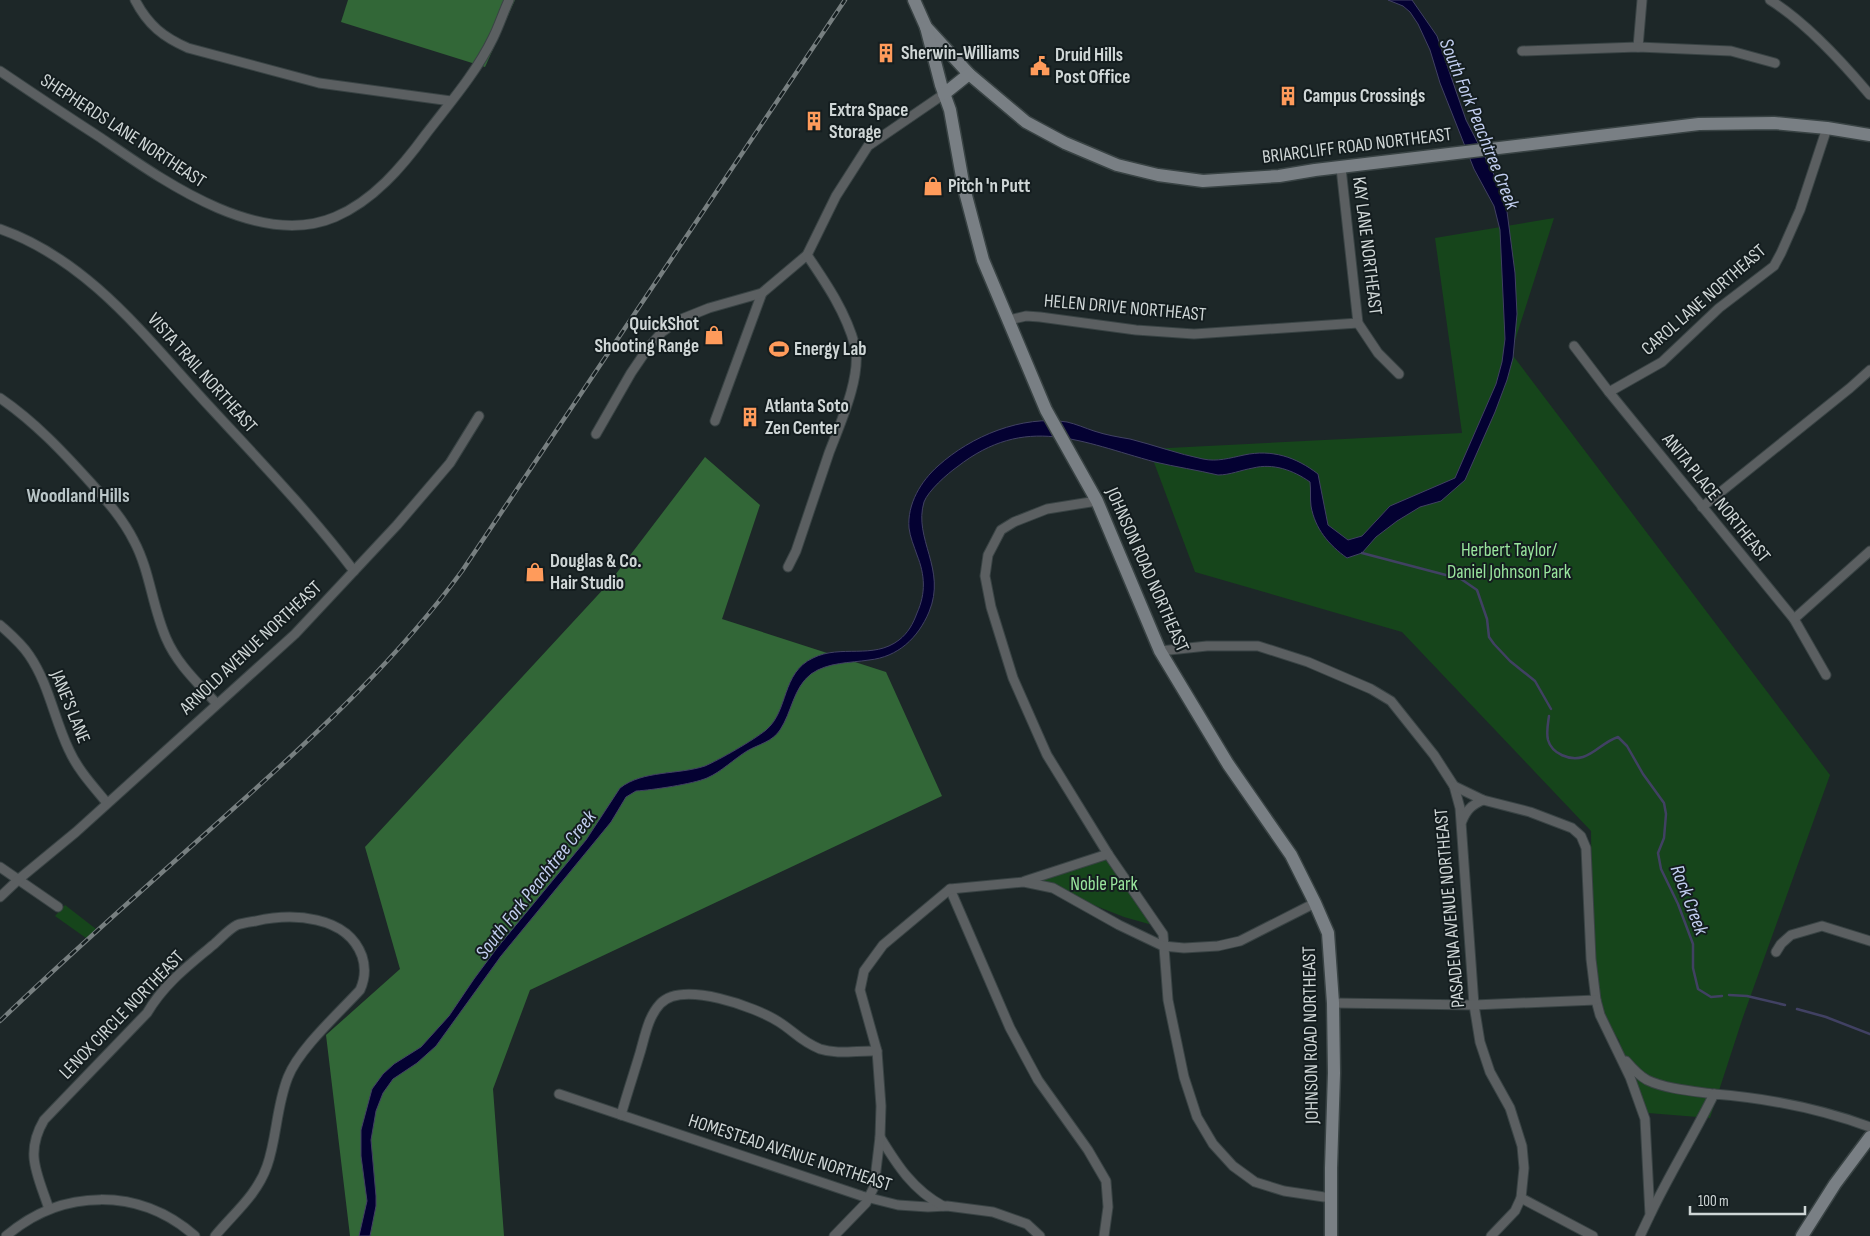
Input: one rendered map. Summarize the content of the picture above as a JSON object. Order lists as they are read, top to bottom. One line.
{"streets":{"street":["SHEPHERDS LANE NORTHEAST","BRIARCLIFF ROAD NORTHEAST","KAY LANE NORTHEAST","CAROL LANE NORTHEAST","HELEN DRIVE NORTHEAST","VISTA TRAIL NORTHEAST","ANITA PLACE NORTHEAST","JOHNSON ROAD NORTHEAST","ARNOLD AVENUE NORTHEAST","JANE'S LANE","PASADENA AVENUE NORTHEAST","LENOX CIRCLE NORTHEAST","HOMESTEAD AVENUE NORTHEAST"]},"crossings":[["BRIARCLIFF ROAD NORTHEAST","KAY LANE NORTHEAST"],["BRIARCLIFF ROAD NORTHEAST","CAROL LANE NORTHEAST"],["BRIARCLIFF ROAD NORTHEAST","JOHNSON ROAD NORTHEAST"],["KAY LANE NORTHEAST","HELEN DRIVE NORTHEAST"],["CAROL LANE NORTHEAST","ANITA PLACE NORTHEAST"],["HELEN DRIVE NORTHEAST","JOHNSON ROAD NORTHEAST"],["VISTA TRAIL NORTHEAST","ARNOLD AVENUE NORTHEAST"],["JOHNSON ROAD NORTHEAST","PASADENA AVENUE NORTHEAST"],["ARNOLD AVENUE NORTHEAST","JANE'S LANE"]],"districts":["Woodland Hills"],"water":["South Fork Peachtree Creek","Rock Creek"],"parks":["Herbert Taylor/ Daniel Johnson Park","Noble Park"],"places":{"building":["Sherwin-Williams","Campus Crossings","Extra Space Storage","Atlanta Soto Zen Center"],"public building":["Druid Hills Post Office"],"shop":["Pitch 'n Putt","QuickShot Shooting Range","Douglas & Co. Hair Studio"],"sports":["Energy Lab"]},"scale_bar":"100 m"}
